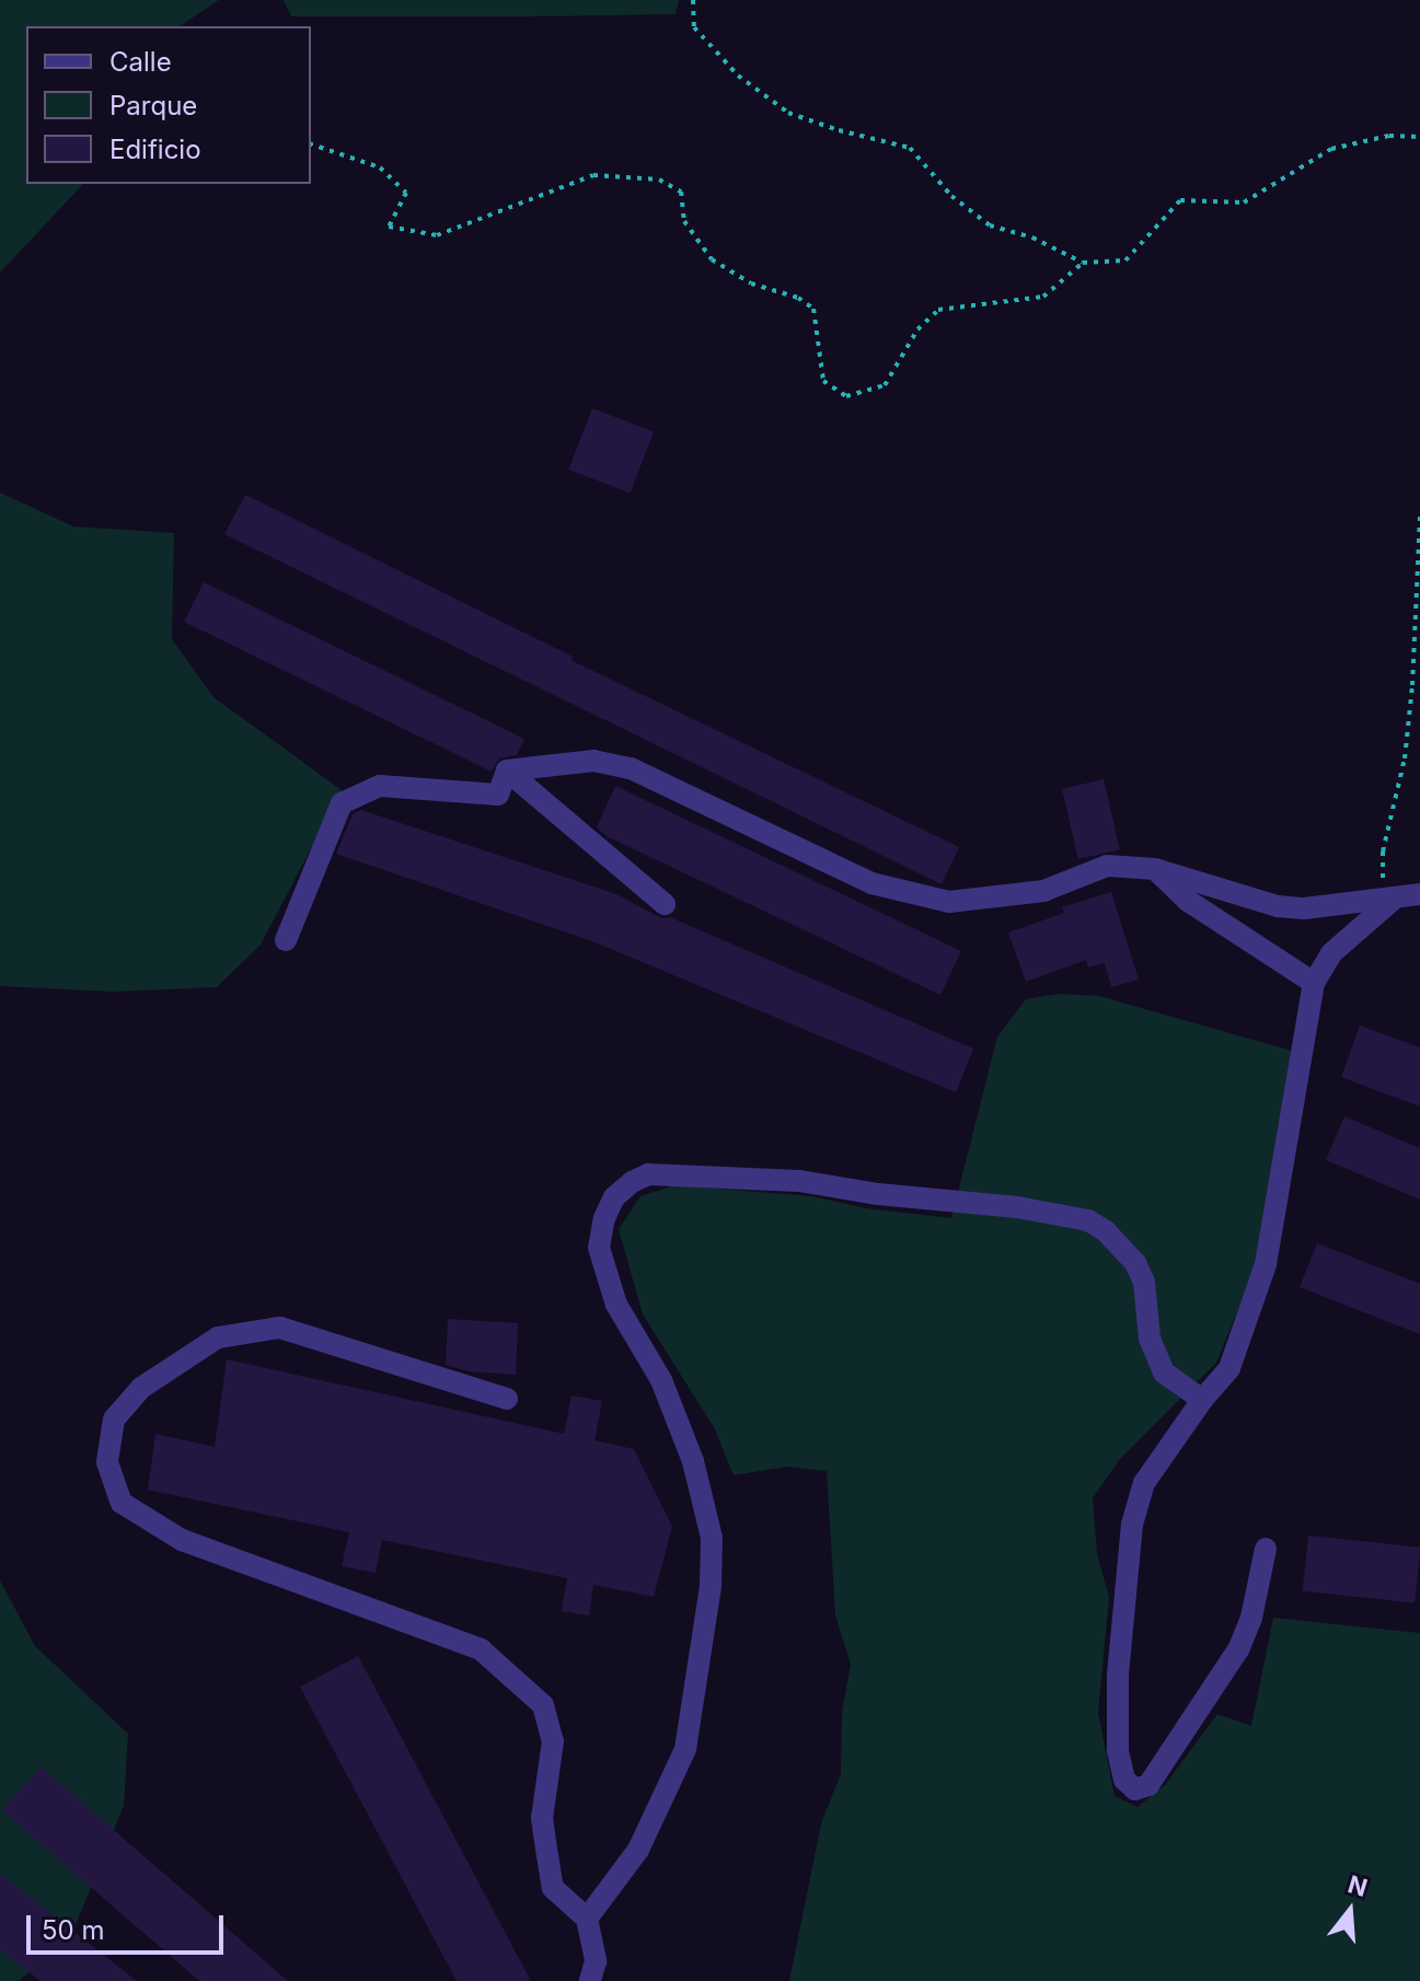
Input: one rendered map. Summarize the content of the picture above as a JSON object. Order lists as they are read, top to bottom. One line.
{"legend":["Calle","Parque","Edificio"],"scale_bar":"50 m","north":"top"}
